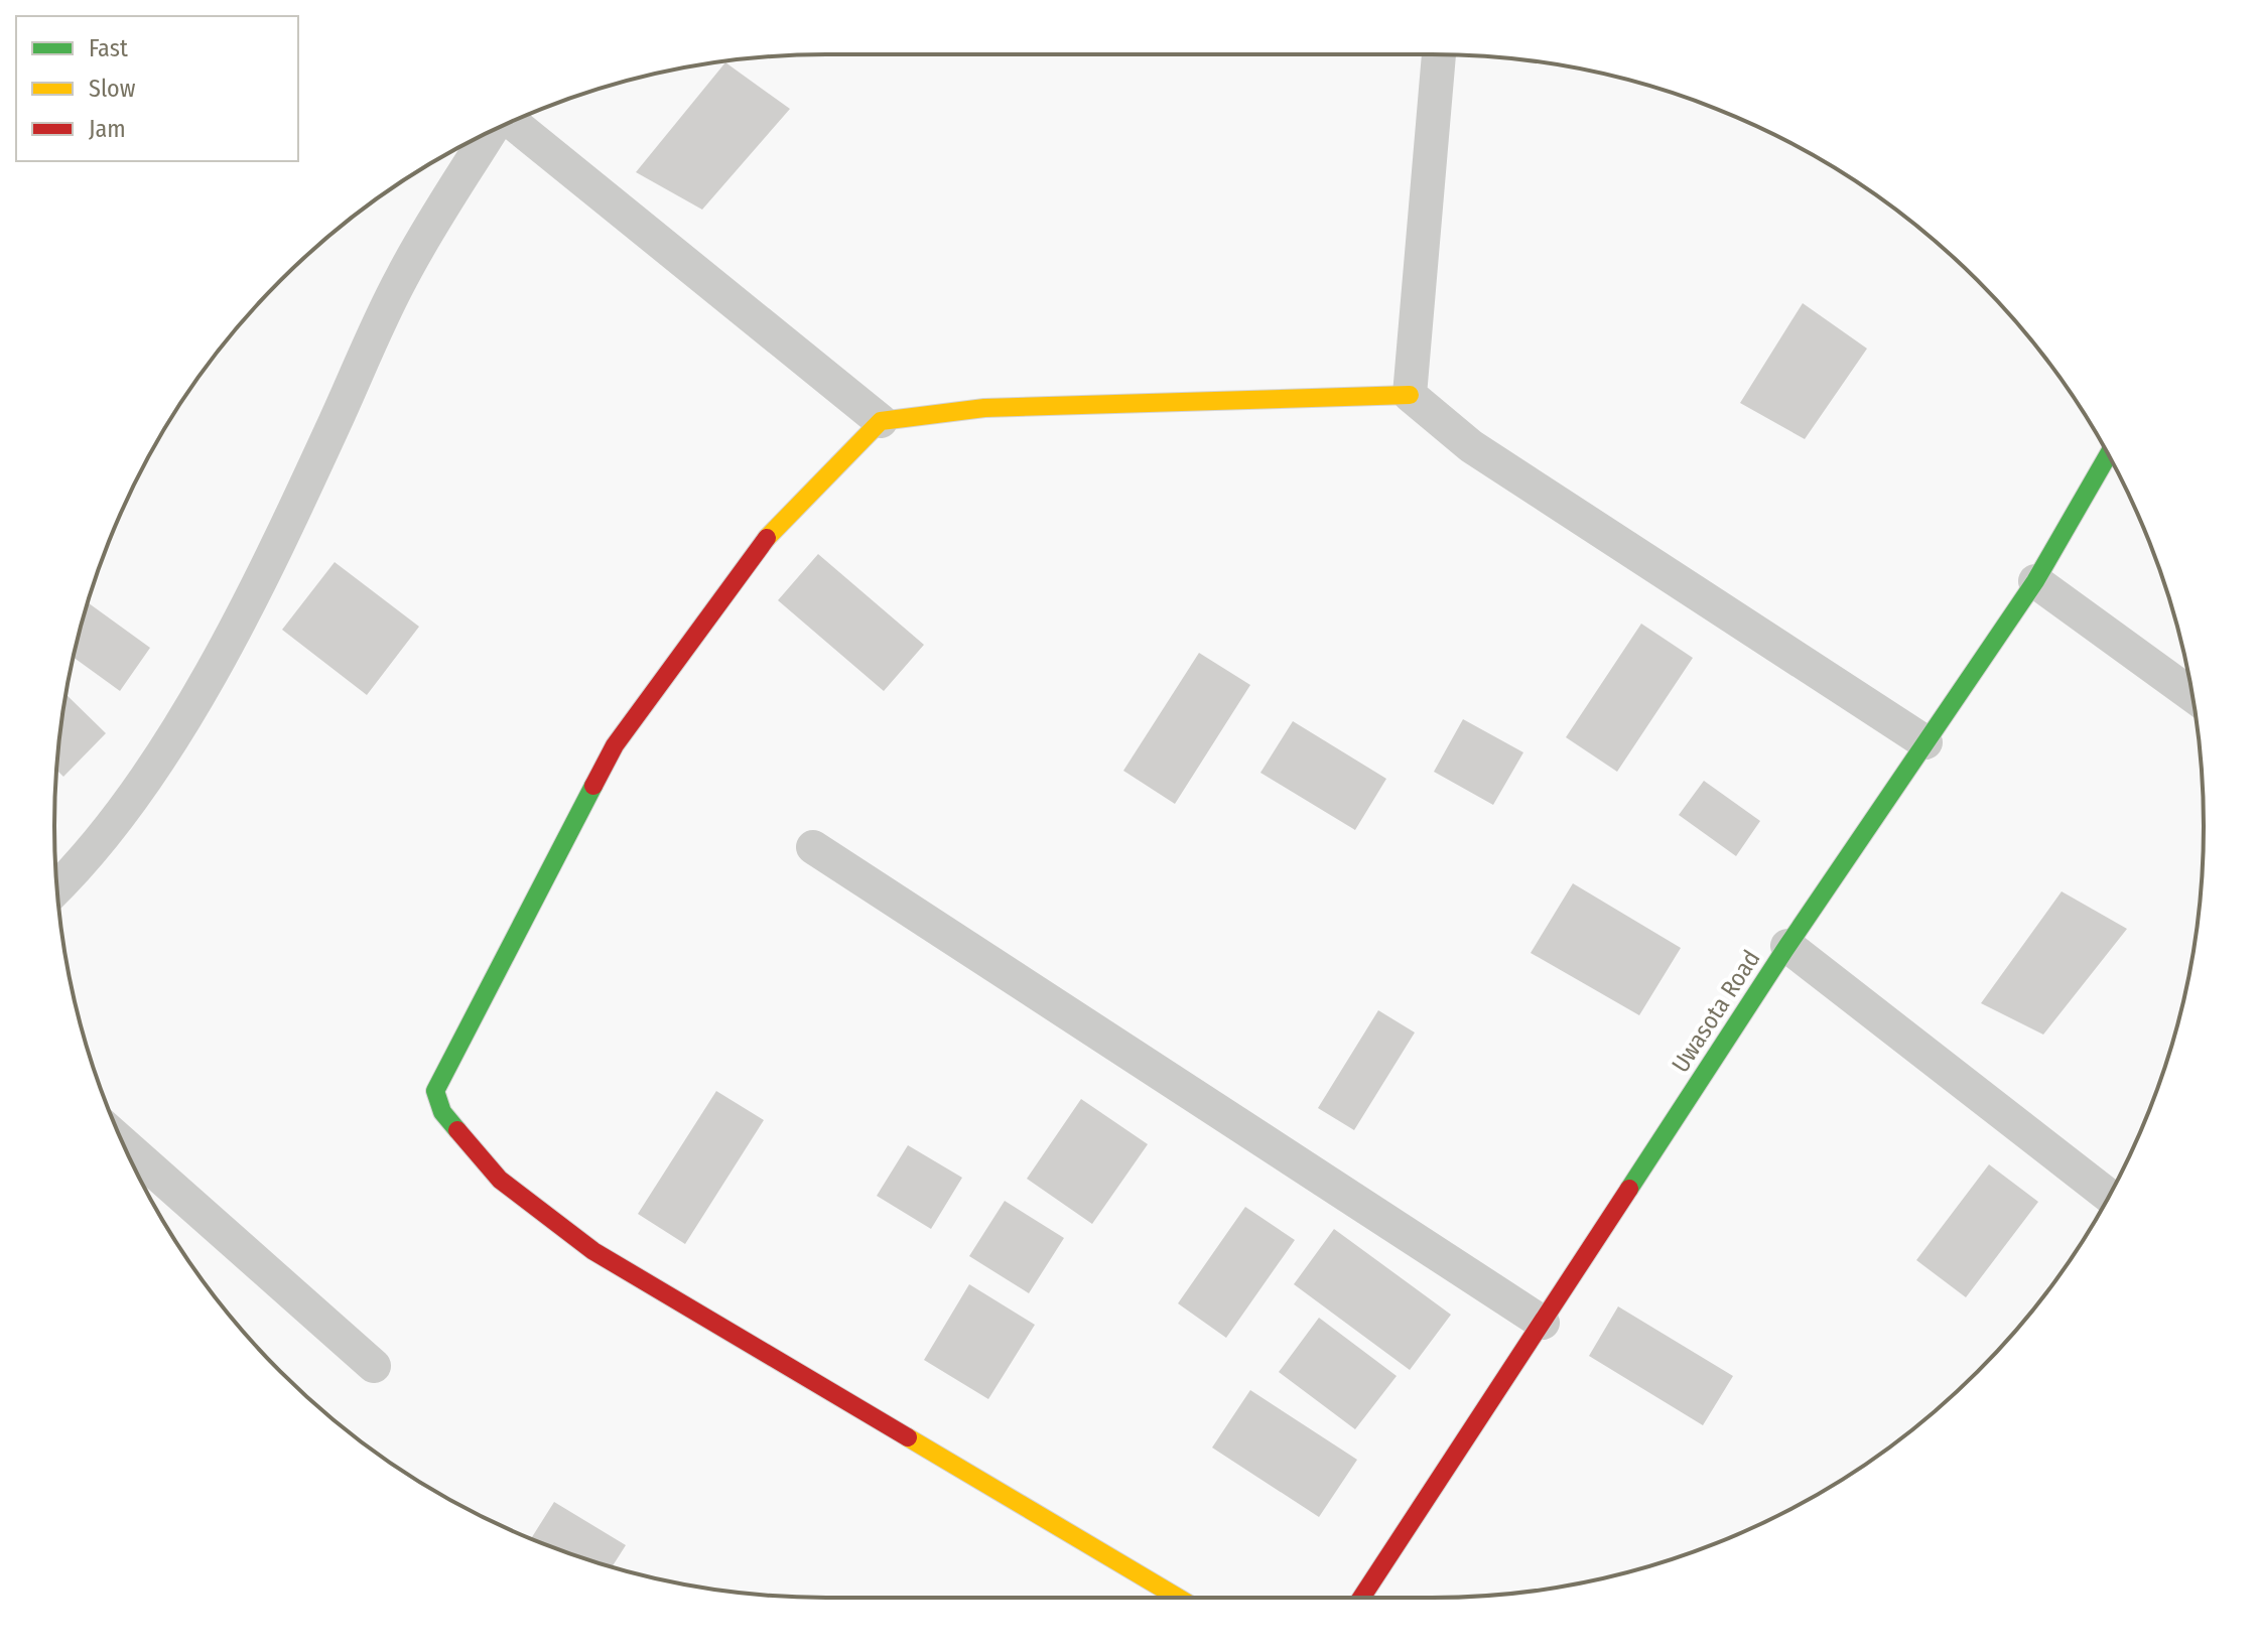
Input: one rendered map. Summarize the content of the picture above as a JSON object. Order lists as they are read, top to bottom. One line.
{"streets":{"street":["Uwasota Road"]},"legend":["Fast","Slow","Jam"]}
